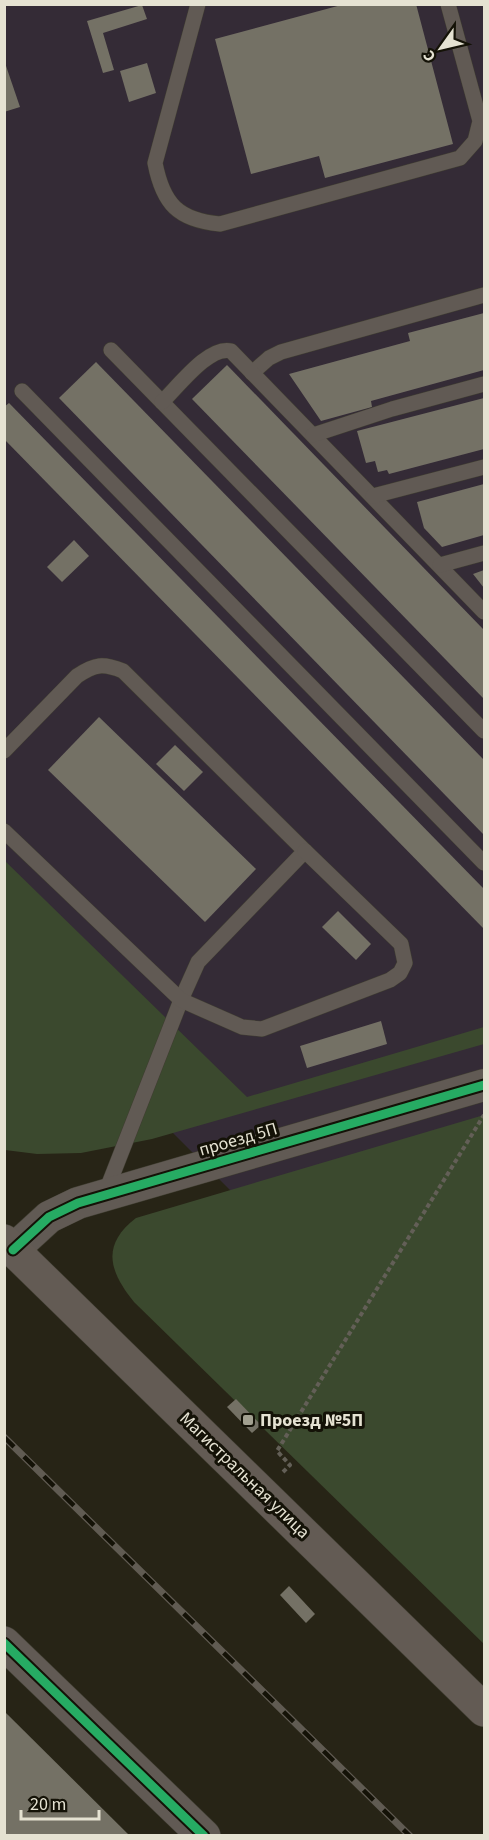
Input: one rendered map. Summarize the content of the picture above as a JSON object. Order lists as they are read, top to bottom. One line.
{"streets":{"main road":["Магистральная улица"],"street":["проезд 5П"]},"crossings":[["проезд 5П","Магистральная улица"]],"places":{"transit":["Проезд №5П"]},"scale_bar":"20 m","north":"bottom left"}
